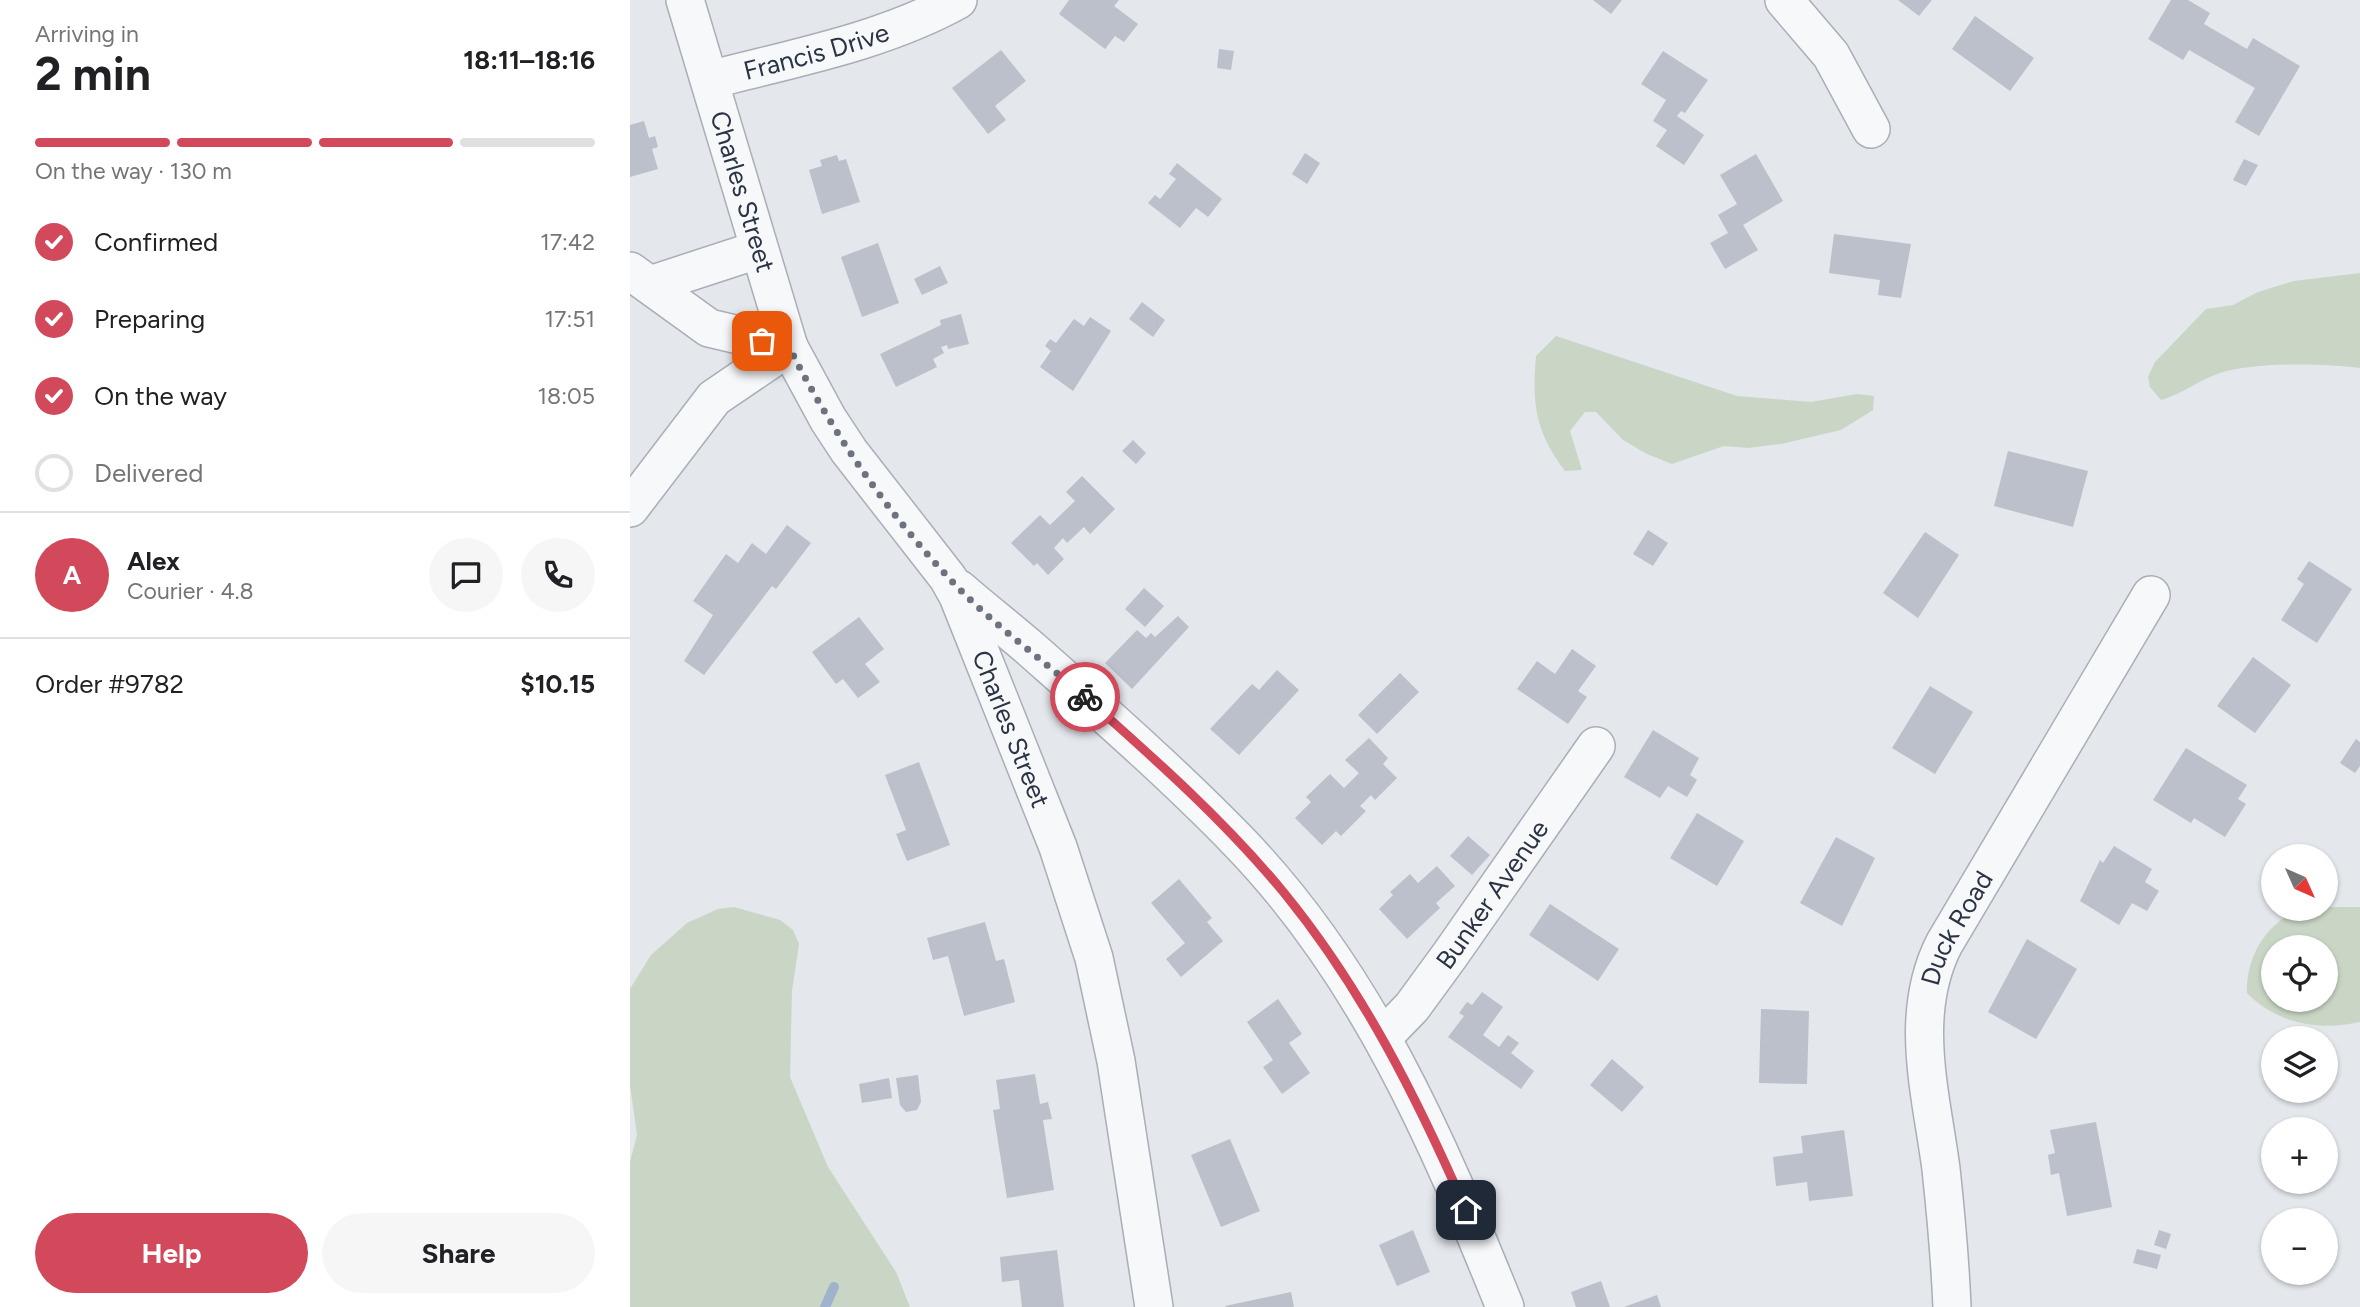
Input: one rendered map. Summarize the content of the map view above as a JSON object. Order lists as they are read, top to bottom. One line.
{"streets":{"street":["Francis Drive","Charles Street","Bunker Avenue","Duck Road"]},"crossings":[["Francis Drive","Charles Street"]],"north":"bottom right","page":{"heading":["2 min","Arriving in","18:11–18:16"],"panel":["Alex","Courier · 4.8","Order #9782","$10.15"],"bar":"On the way · 130 m","list":[["Confirmed","17:42"],["Preparing","17:51"],["On the way","18:05"],"Delivered"],"round":"A","map_buttons":["+","−"],"buttons":["Help","Share"]}}
